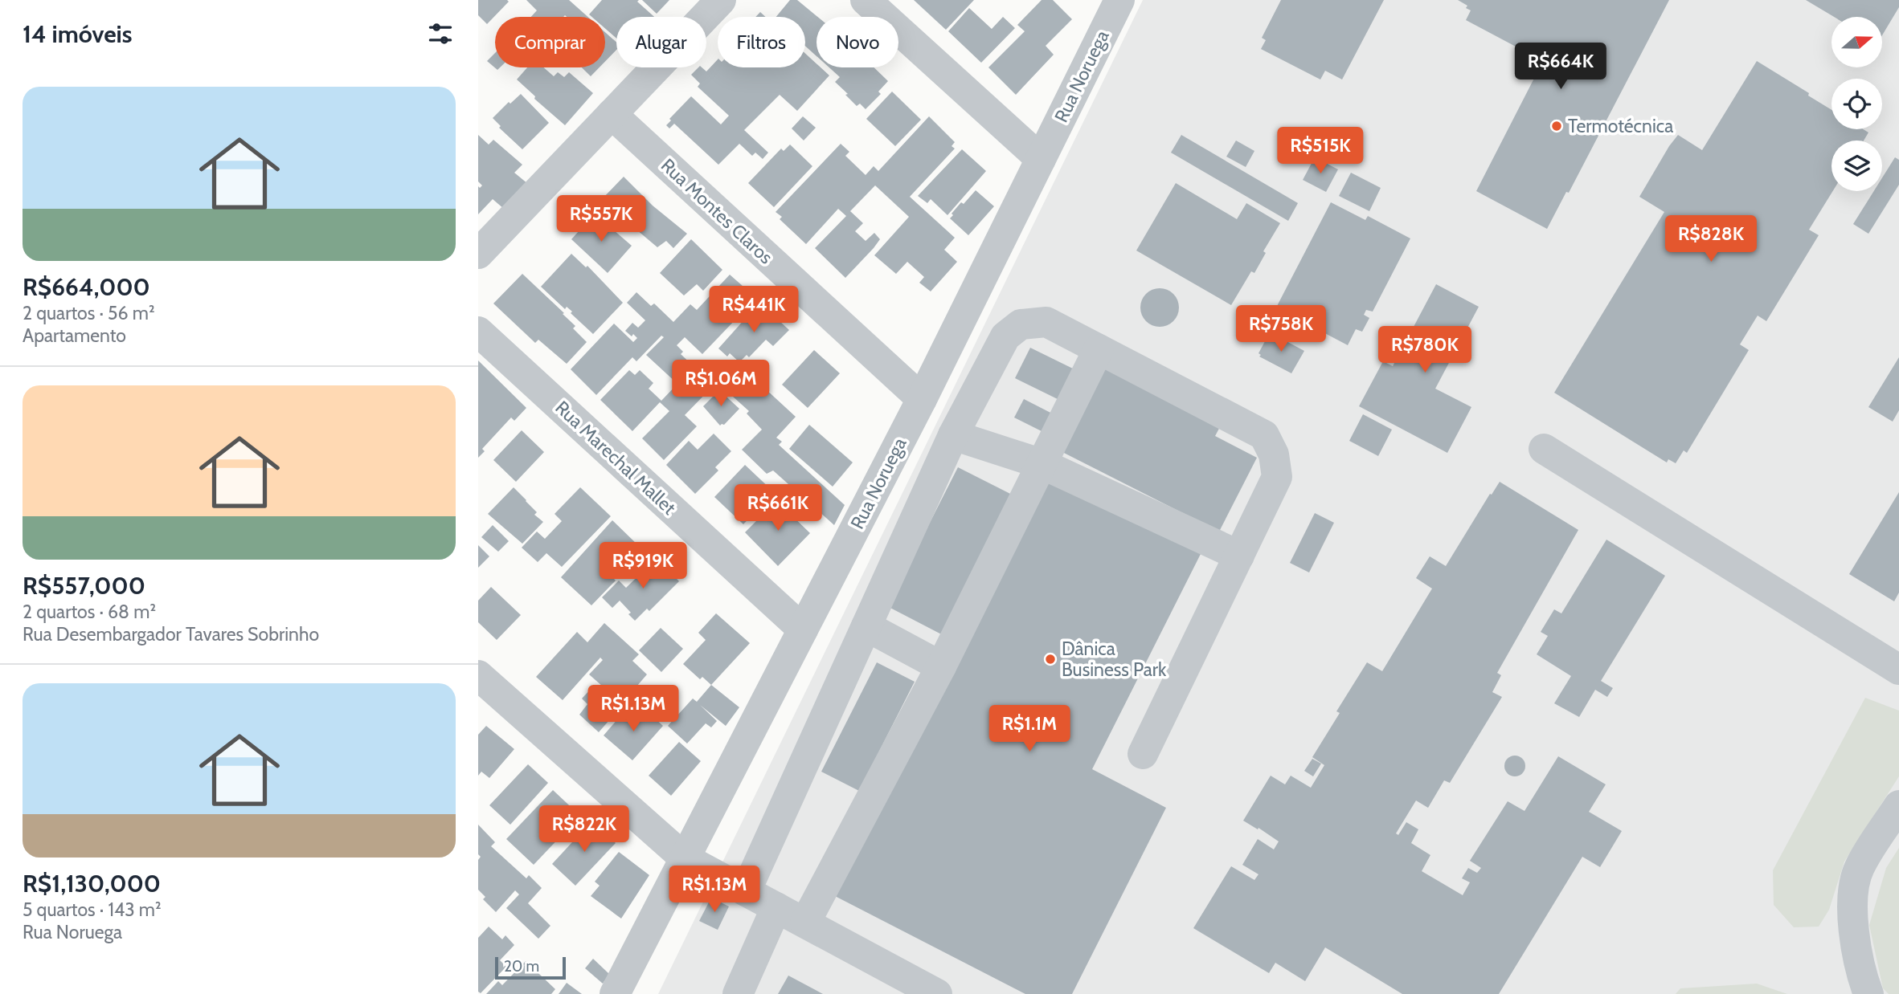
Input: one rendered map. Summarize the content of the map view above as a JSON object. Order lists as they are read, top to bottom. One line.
{"streets":{"street":["Rua Noruega","Rua Montes Claros","Rua Marechal Mallet"]},"crossings":[["Rua Noruega","Rua Montes Claros"],["Rua Noruega","Rua Marechal Mallet"]],"places":["Termotécnica","Dânica Business Park"],"scale_bar":"20 m","north":"right","page":{"heading":"14 imóveis","chip":["Comprar","Alugar","Filtros","Novo"],"price":["R$664K","R$515K","R$557K","R$828K","R$441K","R$758K","R$780K","R$1.06M","R$661K","R$919K","R$1.13M","R$1.1M","R$822K","R$1.13M"],"list":[{"name":"R$664,000","note":"2 quartos · 56 m² · Apartamento"},{"name":"R$557,000","note":"2 quartos · 68 m² · Rua Desembargador Tavares Sobrinho"},{"name":"R$1,130,000","note":"5 quartos · 143 m² · Rua Noruega"}],"scale":"20 m"}}
